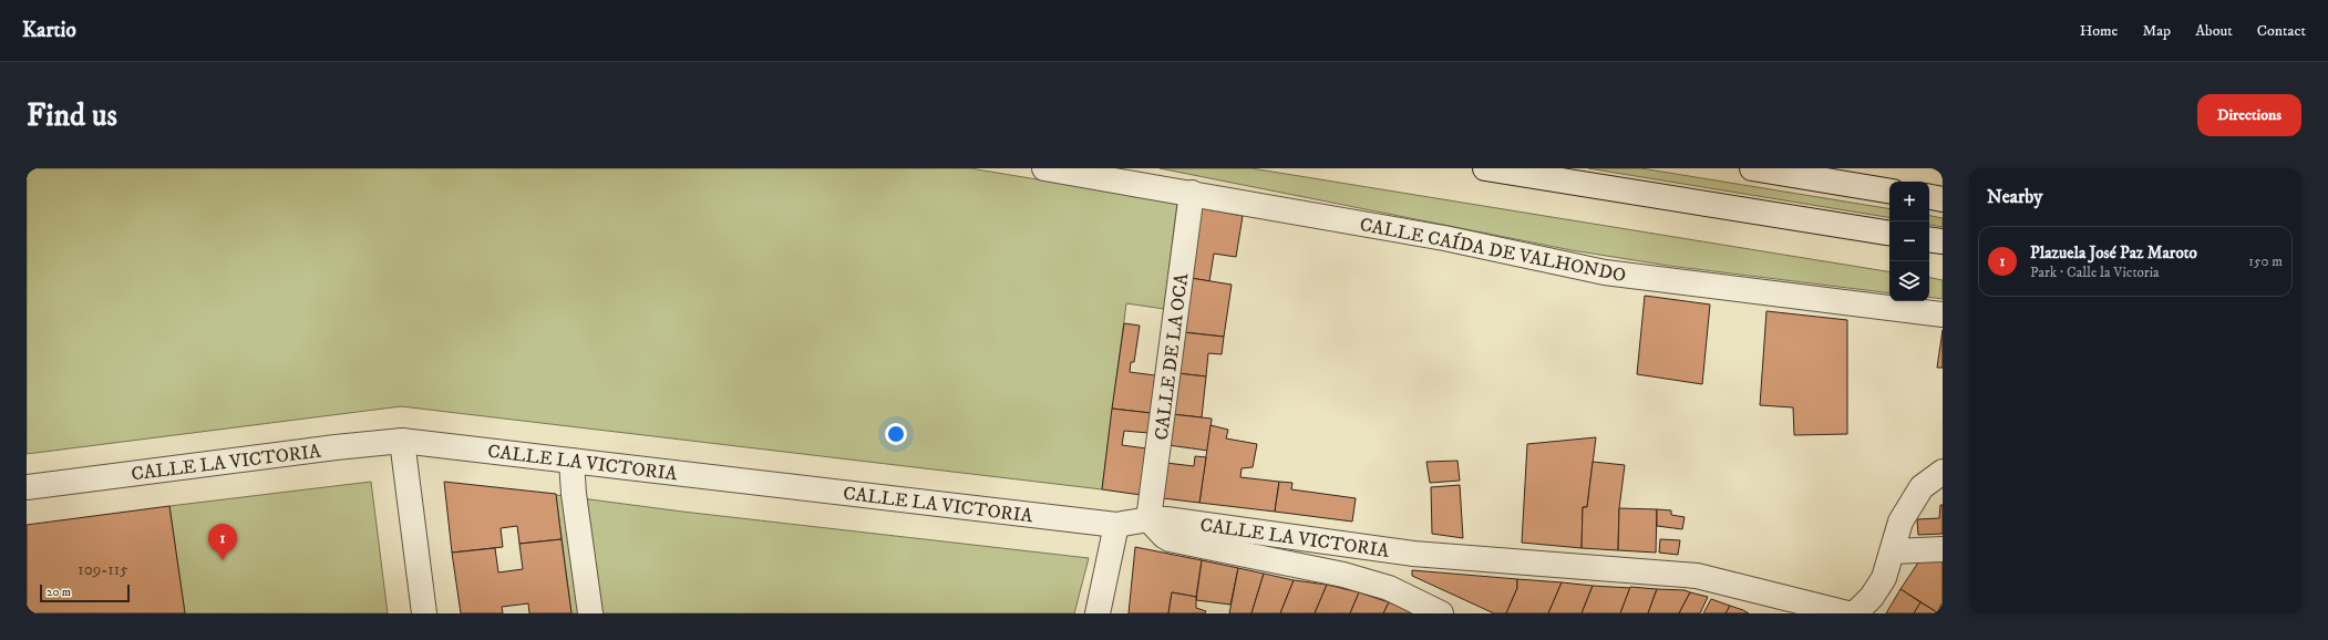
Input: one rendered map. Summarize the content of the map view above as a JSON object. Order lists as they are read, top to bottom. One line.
{"streets":{"street":["CALLE CAÍDA DE VALHONDO","CALLE DE LA OCA","CALLE LA VICTORIA"]},"crossings":[["CALLE CAÍDA DE VALHONDO","CALLE DE LA OCA"],["CALLE DE LA OCA","CALLE LA VICTORIA"]],"house_numbers":["109-115"],"scale_bar":"20 m","page":{"header":"Kartio","nav":["Home","Map","About","Contact"],"buttons":"Directions","title":"Find us","heading":"Nearby","map_buttons":["+","−"],"list":[{"mark":"1","name":"Plazuela José Paz Maroto","note":"Park · Calle la Victoria","value":"150 m"}],"pins":"1","scale":"20 m"}}
